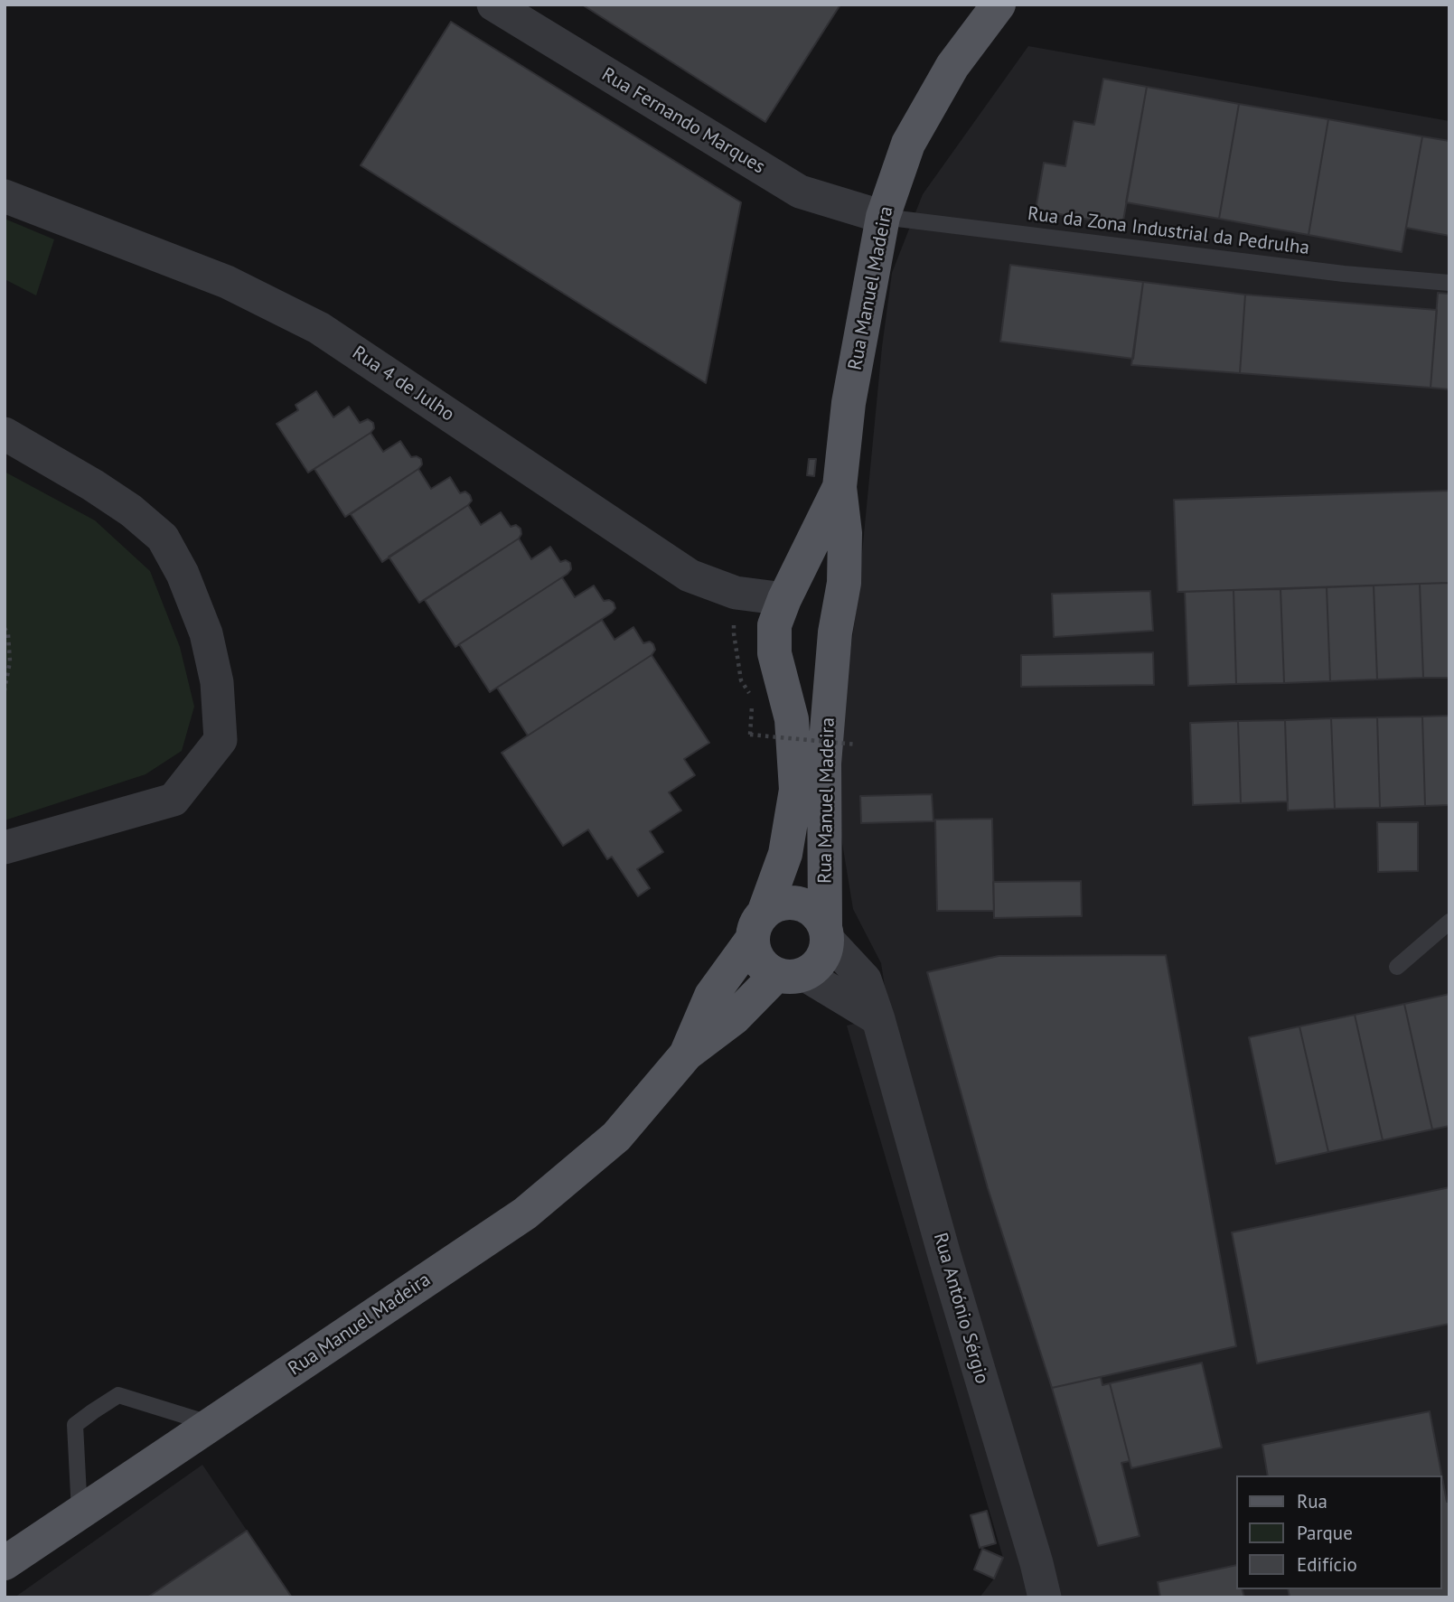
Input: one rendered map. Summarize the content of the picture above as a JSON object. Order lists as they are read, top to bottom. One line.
{"streets":{"main road":["Rua Manuel Madeira"],"street":["Rua Fernando Marques","Rua 4 de Julho","Rua António Sérgio"],"lane":["Rua da Zona Industrial da Pedrulha"]},"crossings":[["Rua Fernando Marques","Rua da Zona Industrial da Pedrulha"],["Rua Fernando Marques","Rua Manuel Madeira"],["Rua da Zona Industrial da Pedrulha","Rua Manuel Madeira"],["Rua Manuel Madeira","Rua 4 de Julho"],["Rua Manuel Madeira","Rua António Sérgio"]],"legend":["Rua","Parque","Edifício"]}
